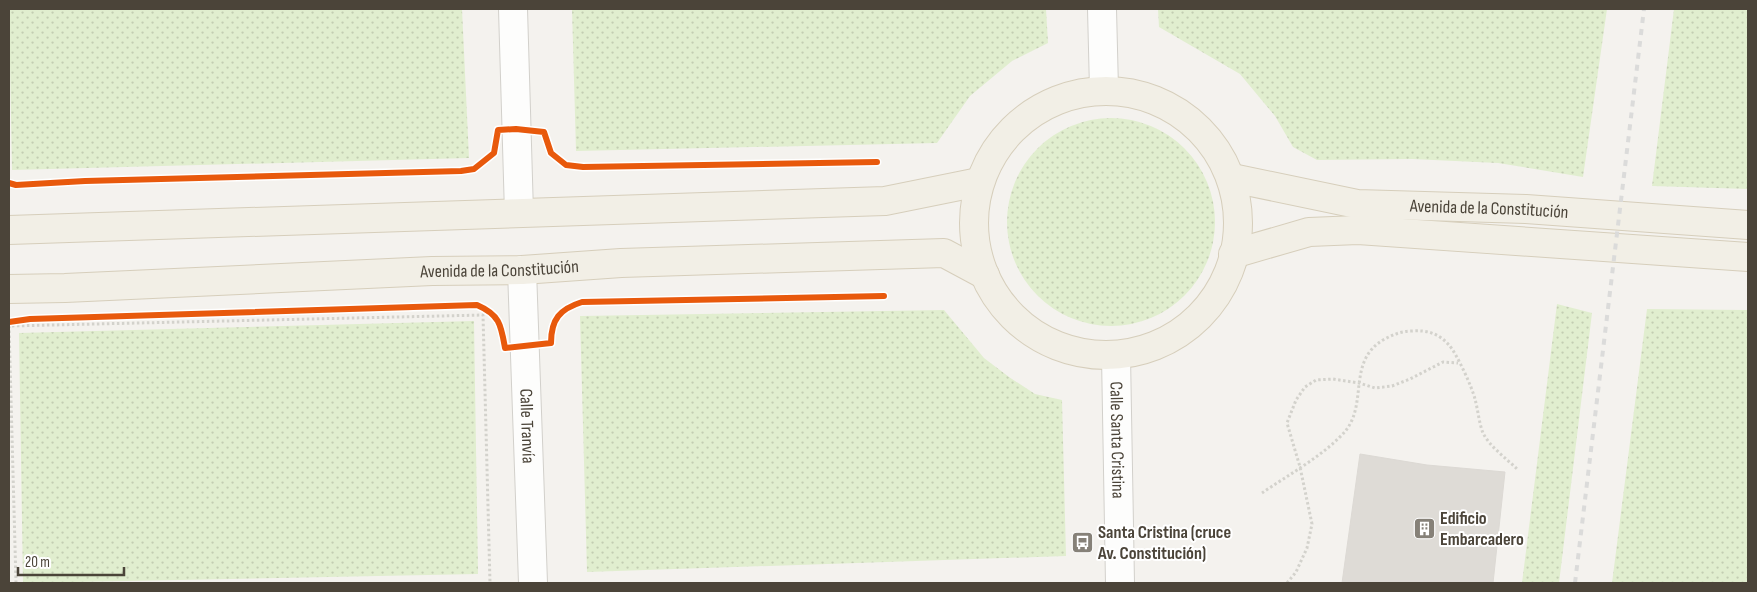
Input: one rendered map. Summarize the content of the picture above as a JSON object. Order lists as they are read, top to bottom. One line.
{"streets":{"main road":["Avenida de la Constitución"],"street":["Calle Tranvía","Calle Santa Cristina"]},"crossings":[["Avenida de la Constitución","Calle Tranvía"]],"places":{"building":["Edificio Embarcadero"],"bus stop":["Santa Cristina (cruce Av. Constitución)"]},"scale_bar":"20 m"}
